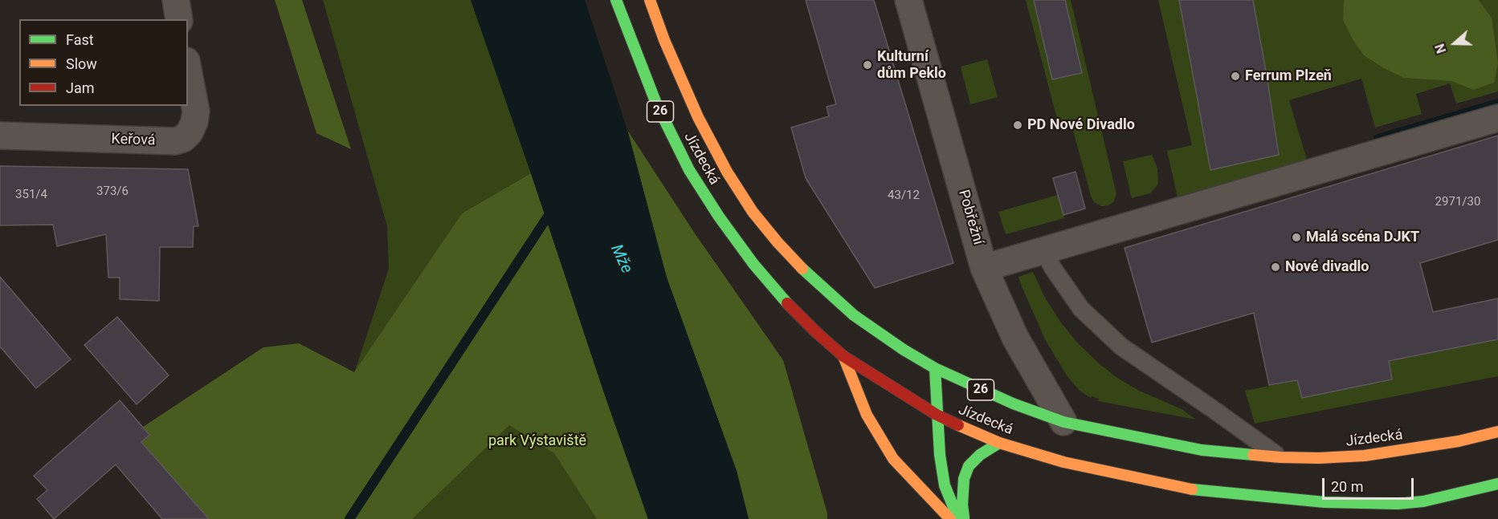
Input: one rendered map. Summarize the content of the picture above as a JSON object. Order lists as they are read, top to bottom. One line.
{"streets":{"main road":["26","Jízdecká"],"street":["Keřová","Pobřežní"]},"crossings":[["Jízdecká","Pobřežní"]],"water":["Mže"],"parks":["park Výstaviště"],"places":["Kulturní dům Peklo","Ferrum Plzeň","PD Nové Divadlo","Malá scéna DJKT","Nové divadlo"],"house_numbers":["373/6","351/4","43/12","2971/30"],"legend":["Fast","Slow","Jam"],"scale_bar":"20 m","north":"left"}
